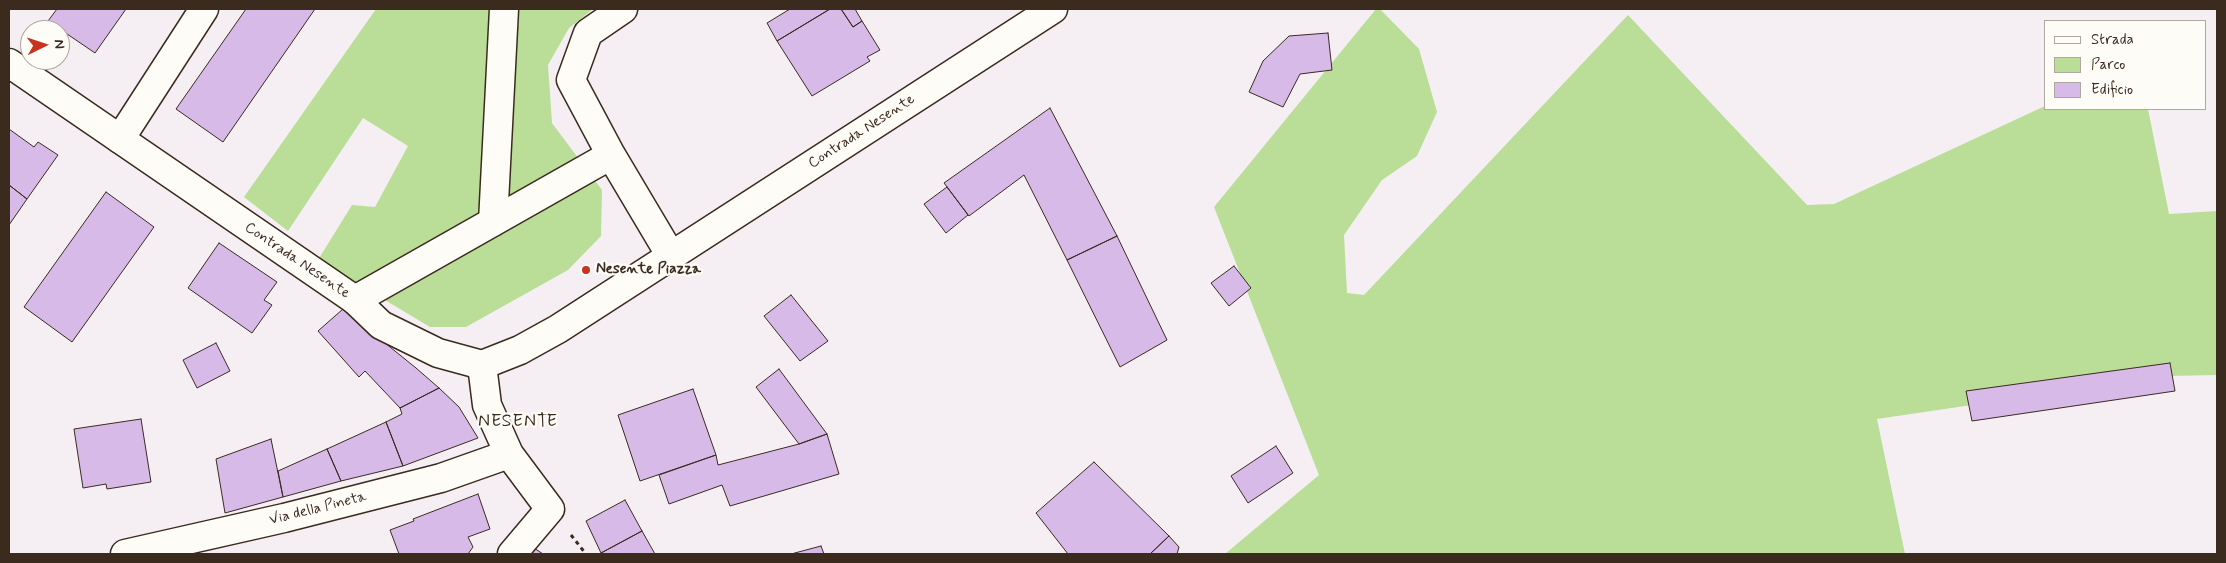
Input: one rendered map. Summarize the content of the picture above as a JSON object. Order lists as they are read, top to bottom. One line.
{"streets":{"street":["Contrada Nesente","Via della Pineta"]},"districts":["NESENTE"],"places":["Nesente Piazza"],"legend":["Strada","Parco","Edificio"],"north":"right"}
